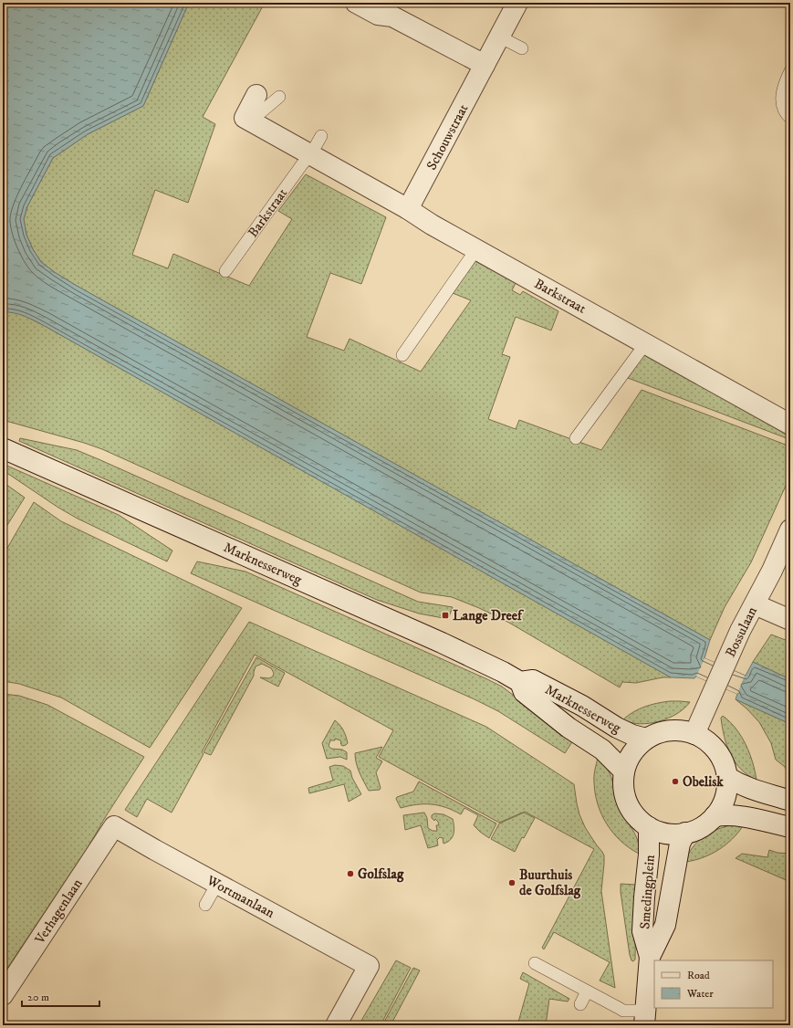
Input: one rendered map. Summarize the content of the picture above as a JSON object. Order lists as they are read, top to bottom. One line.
{"streets":{"street":["Schouwstraat","Barkstraat","Marknesserweg","Bossulaan","Smedingplein","Wortmanlaan","Verhagenlaan"]},"crossings":[["Schouwstraat","Barkstraat"],["Marknesserweg","Bossulaan"],["Marknesserweg","Smedingplein"],["Bossulaan","Smedingplein"],["Wortmanlaan","Verhagenlaan"]],"places":{"transit":["Lange Dreef"],"other":["Obelisk","Golfslag","Buurthuis de Golfslag"]},"legend":["Road","Water"],"scale_bar":"20 m"}
